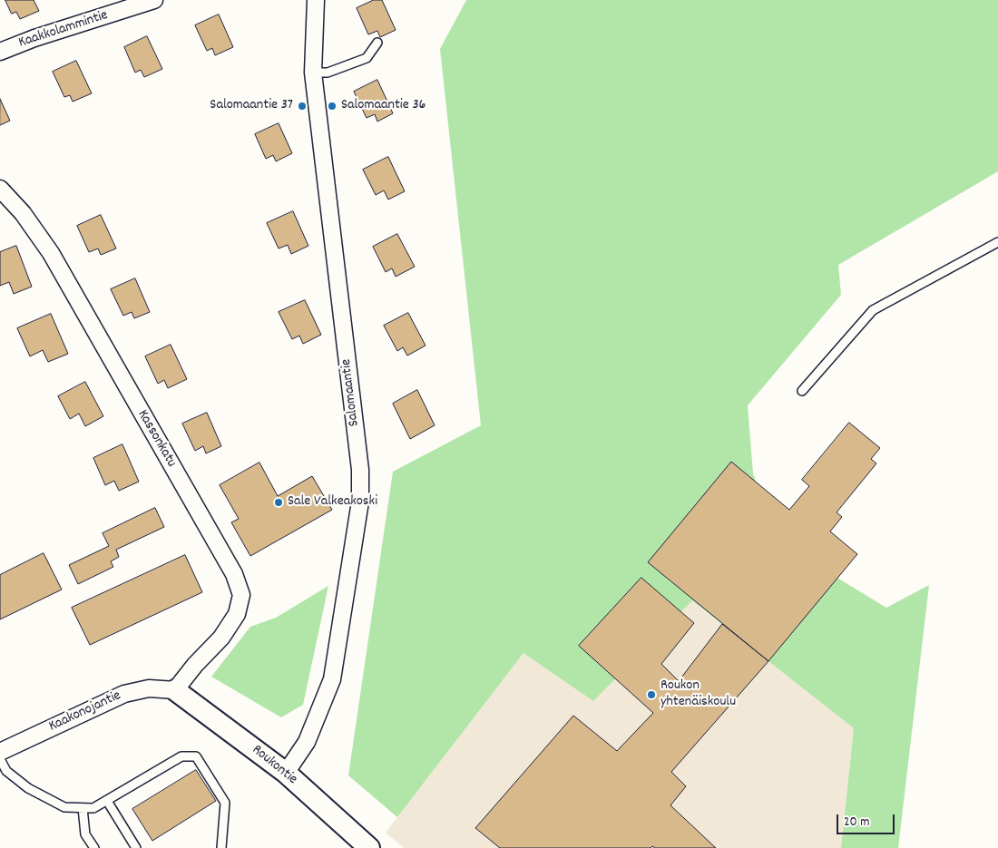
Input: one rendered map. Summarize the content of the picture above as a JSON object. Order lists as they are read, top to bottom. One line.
{"streets":{"street":["Kaakkolammintie","Salomaantie","Kassonkatu","Kaakonojantie","Roukontie"]},"crossings":[["Salomaantie","Roukontie"],["Kassonkatu","Kaakonojantie"],["Kassonkatu","Roukontie"],["Kaakonojantie","Roukontie"]],"places":["Salomaantie 37","Salomaantie 36","Sale Valkeakoski","Roukon yhtenäiskoulu"],"scale_bar":"20 m"}
